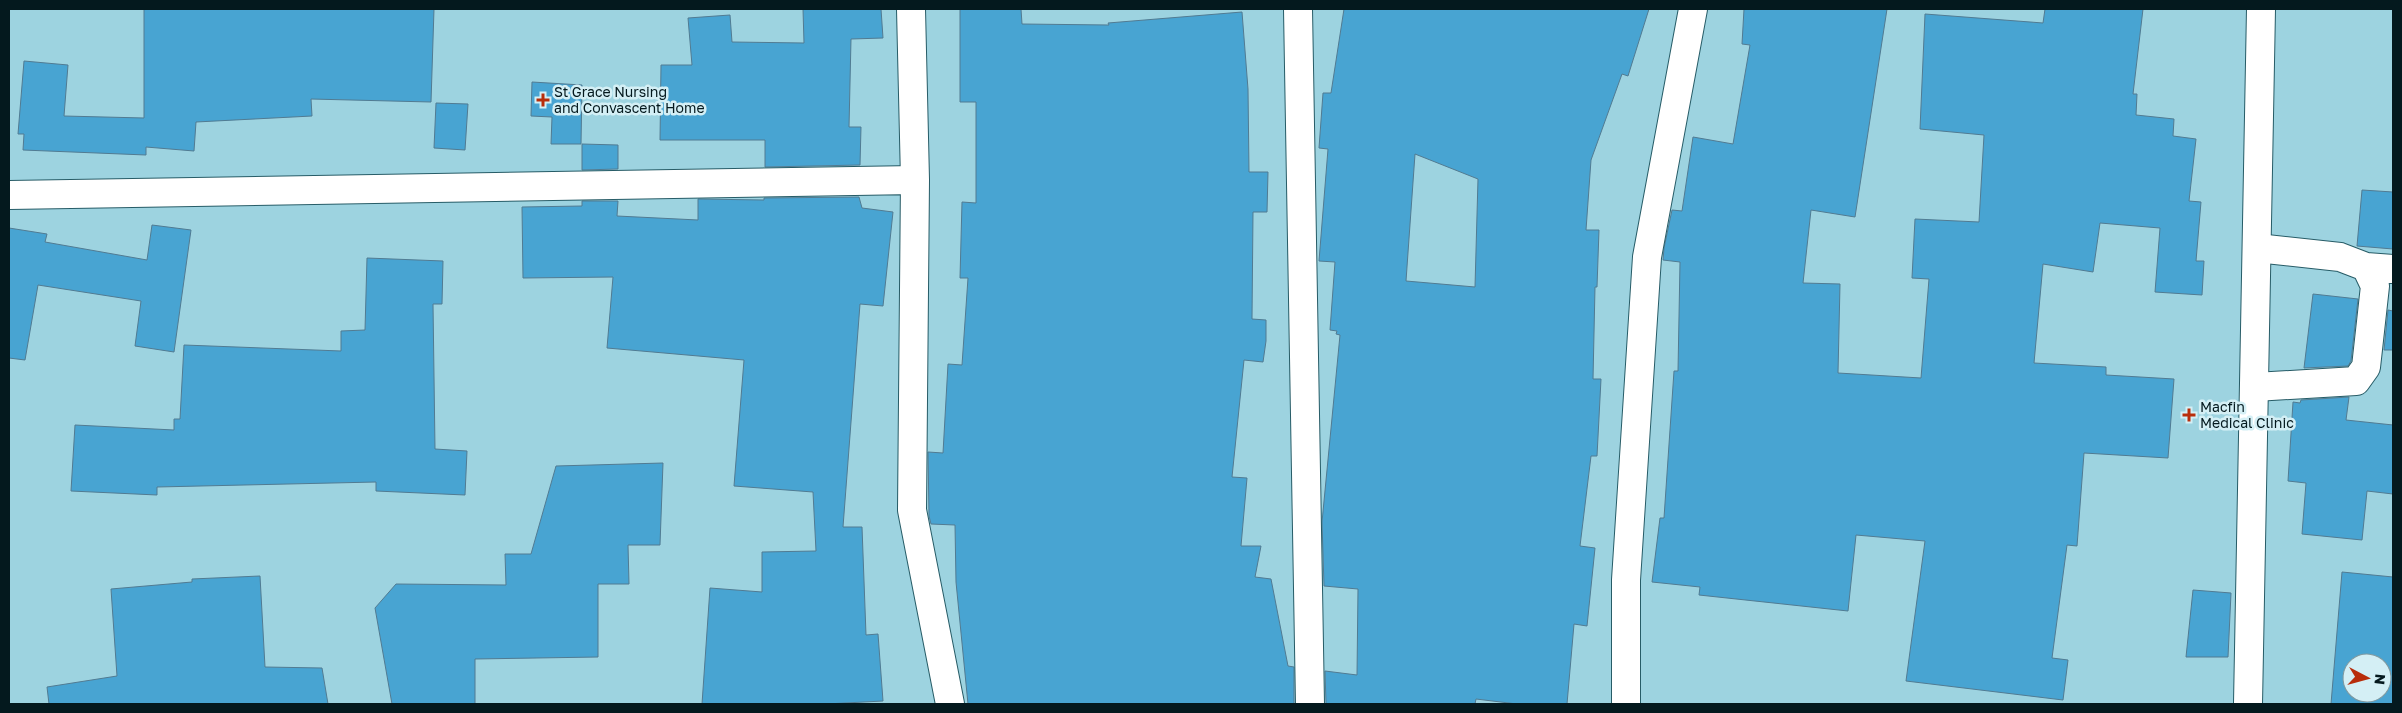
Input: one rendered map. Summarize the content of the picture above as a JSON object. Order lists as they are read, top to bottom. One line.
{"places":{"health":["St Grace Nursing and Convascent Home","Macfin Medical Clinic"]},"north":"right"}
